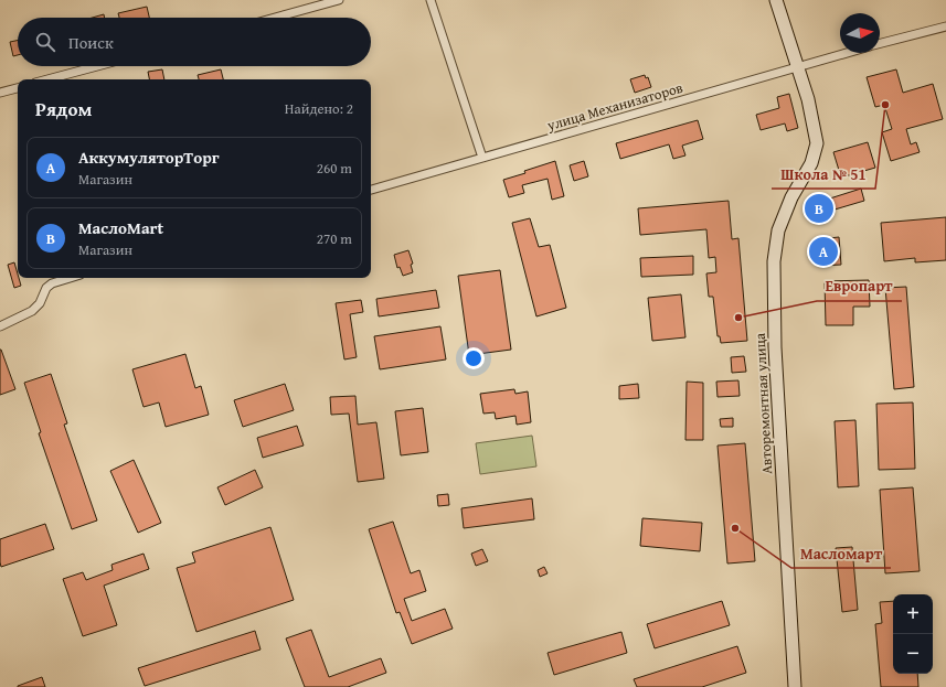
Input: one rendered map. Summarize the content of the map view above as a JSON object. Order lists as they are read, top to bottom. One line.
{"streets":{"street":["улица Механизаторов","Авторемонтная улица"]},"crossings":[["улица Механизаторов","Авторемонтная улица"]],"places":["Школа № 51","Европарт","Масломарт"],"north":"right","page":{"search":"Поиск","heading":["Рядом","Найдено: 2"],"list":[{"mark":"A","name":"АккумуляторТорг","note":"Магазин","value":"260 m"},{"mark":"B","name":"МаслоMart","note":"Магазин","value":"270 m"}],"pins":["B","A"],"map_buttons":["+","−"]}}
